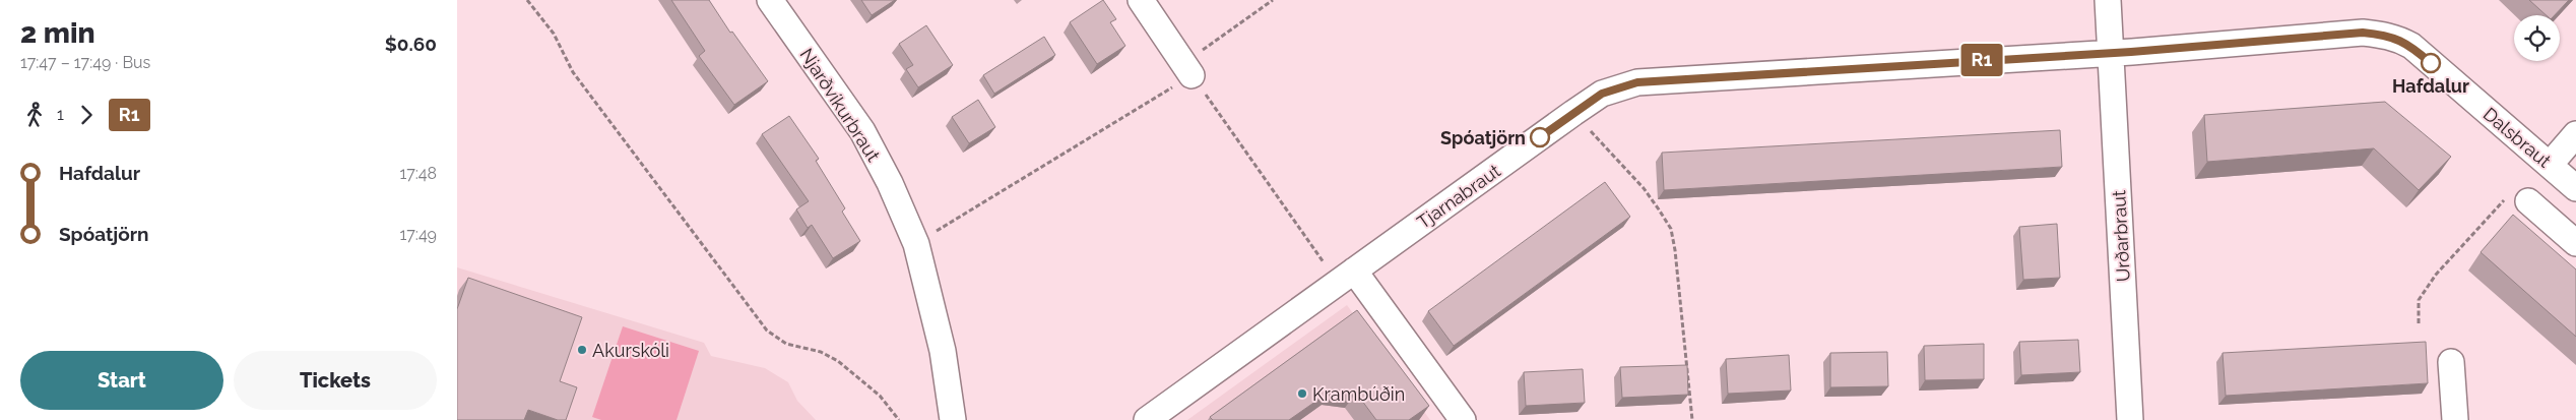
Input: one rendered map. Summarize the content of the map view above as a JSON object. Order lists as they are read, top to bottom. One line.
{"streets":{"street":["Njarðvíkurbraut","Dalsbraut","Tjarnabraut","Urðarbraut"]},"crossings":[["Dalsbraut","Tjarnabraut"],["Dalsbraut","Urðarbraut"],["Tjarnabraut","Urðarbraut"]],"places":["Hafdalur","Spóatjörn","Akurskóli","Krambúðin"],"lines":["bus line R1"],"page":{"heading":["2 min","17:47 – 17:49 · Bus","$0.60"],"on_map":"R1","legs":["1","R1"],"list":[{"name":"Hafdalur","value":"17:48"},{"name":"Spóatjörn","value":"17:49"}],"buttons":["Start","Tickets"]}}
